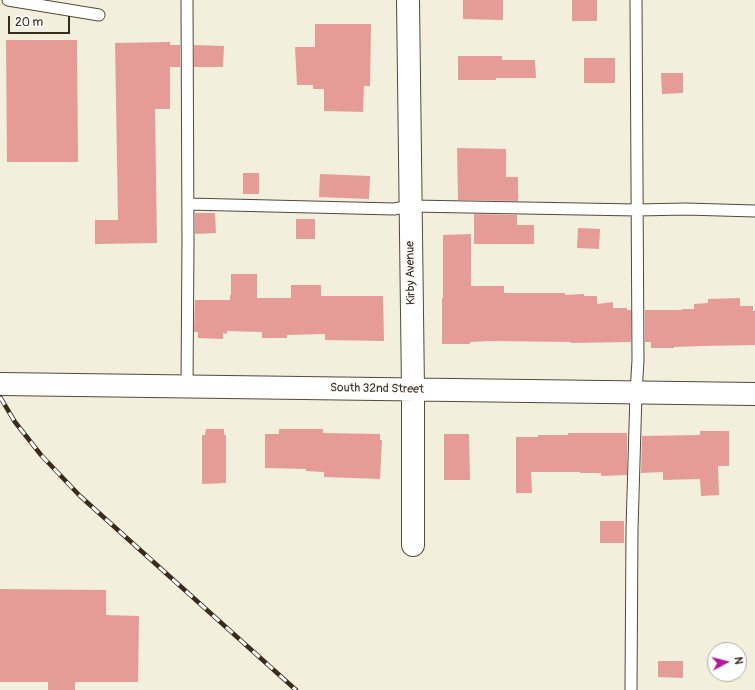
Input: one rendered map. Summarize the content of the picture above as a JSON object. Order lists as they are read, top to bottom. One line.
{"streets":{"street":["Kirby Avenue","South 32nd Street"]},"crossings":[["Kirby Avenue","South 32nd Street"]],"scale_bar":"20 m","north":"right"}
